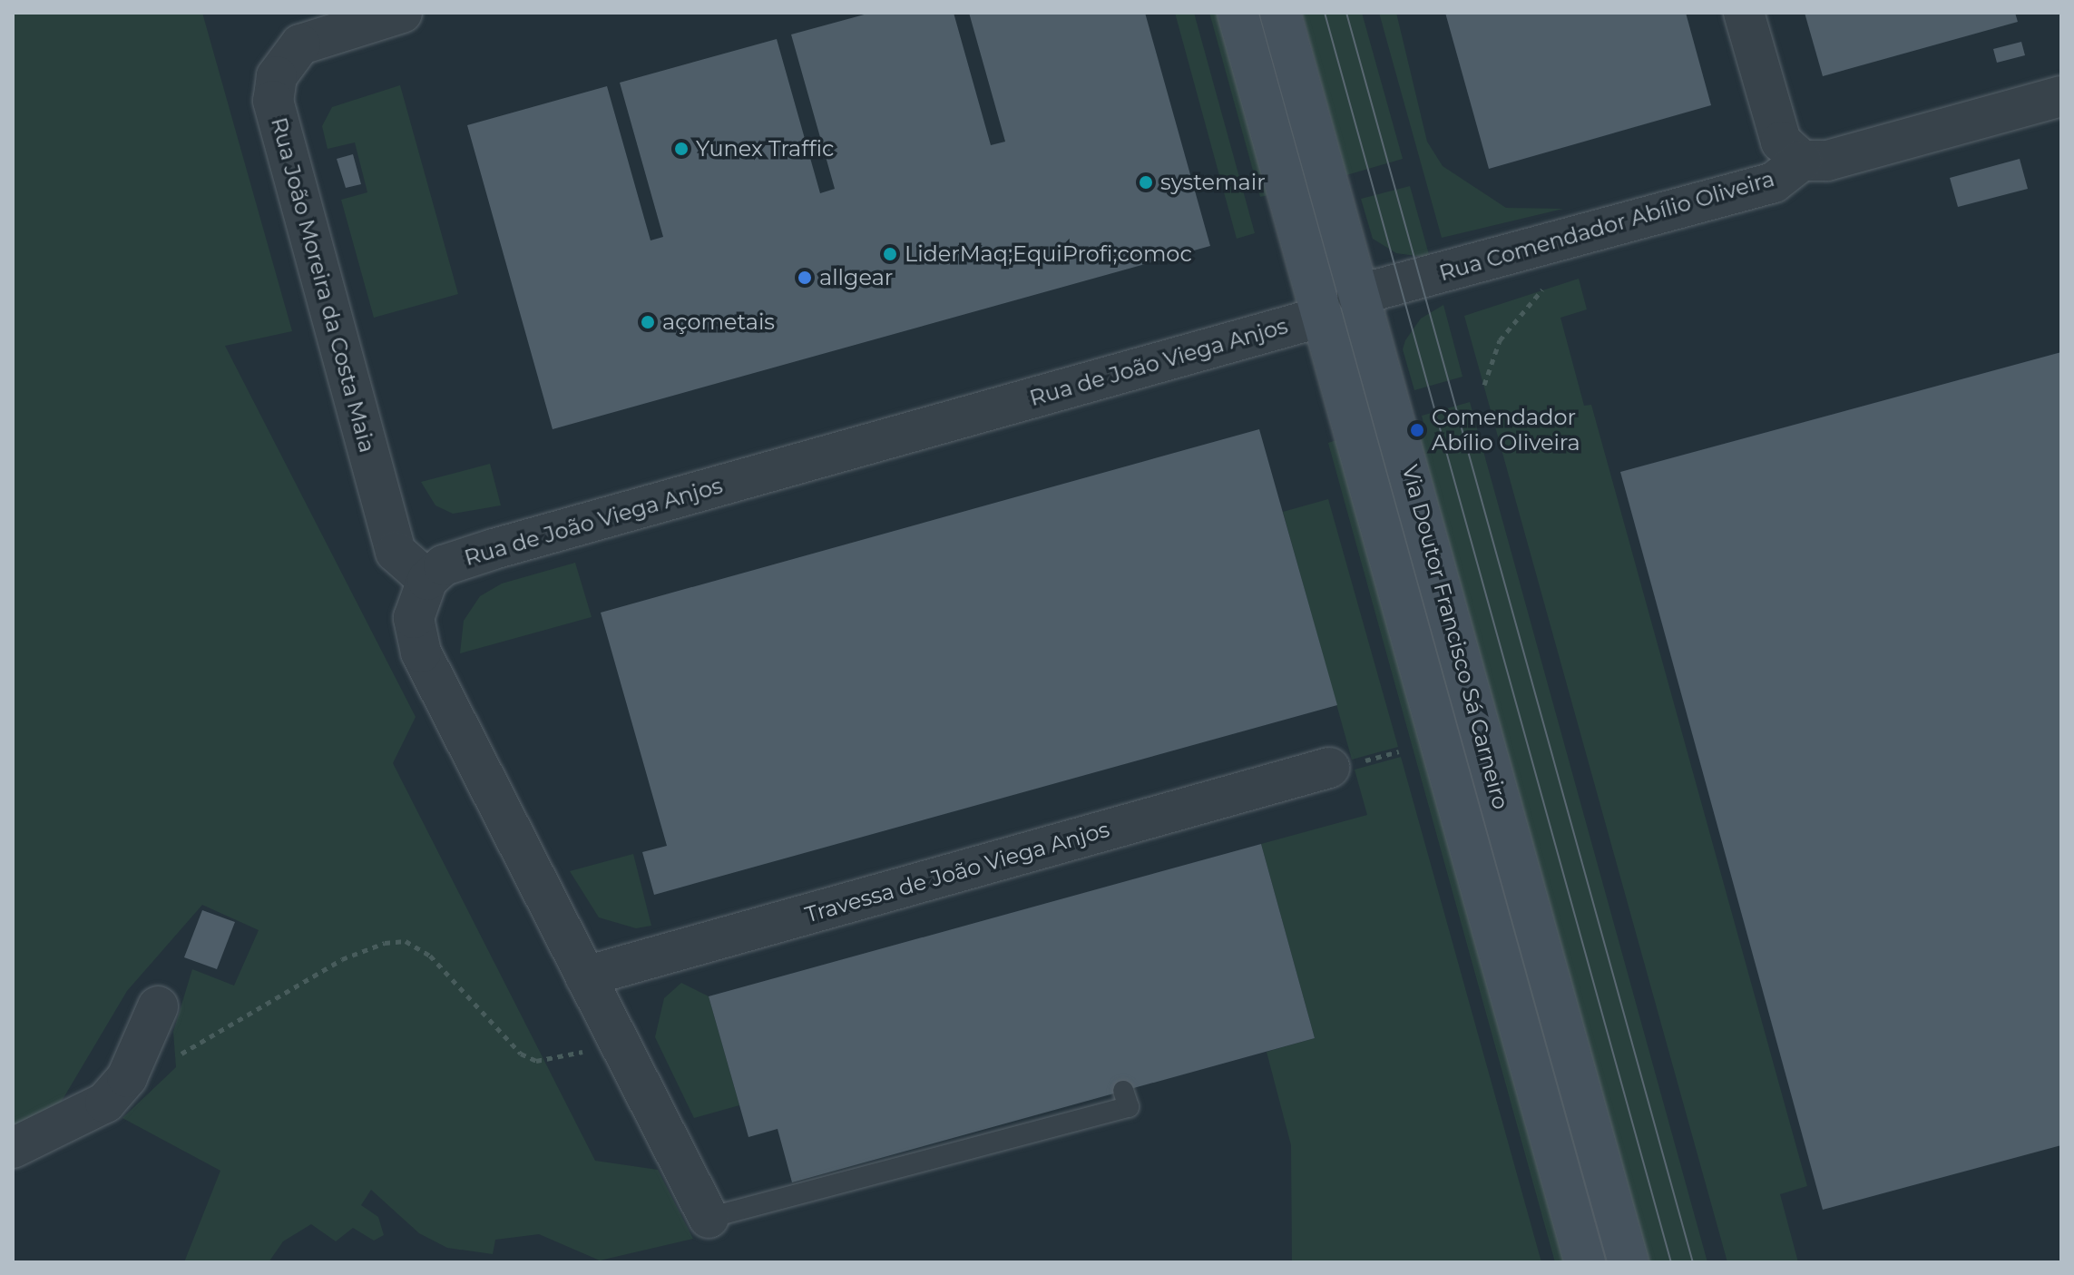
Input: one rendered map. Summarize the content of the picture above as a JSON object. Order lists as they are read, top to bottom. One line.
{"streets":{"main road":["Via Doutor Francisco Sá Carneiro"],"street":["Rua Comendador Abílio Oliveira","Rua João Moreira da Costa Maia","Rua de João Viega Anjos","Travessa de João Viega Anjos"]},"crossings":[["Rua Comendador Abílio Oliveira","Via Doutor Francisco Sá Carneiro"],["Rua João Moreira da Costa Maia","Rua de João Viega Anjos"],["Rua de João Viega Anjos","Via Doutor Francisco Sá Carneiro"]],"places":["Yunex Traffic","systemair","LiderMaq;EquiProfi;comoc","allgear","açometais","Comendador Abílio Oliveira"]}
